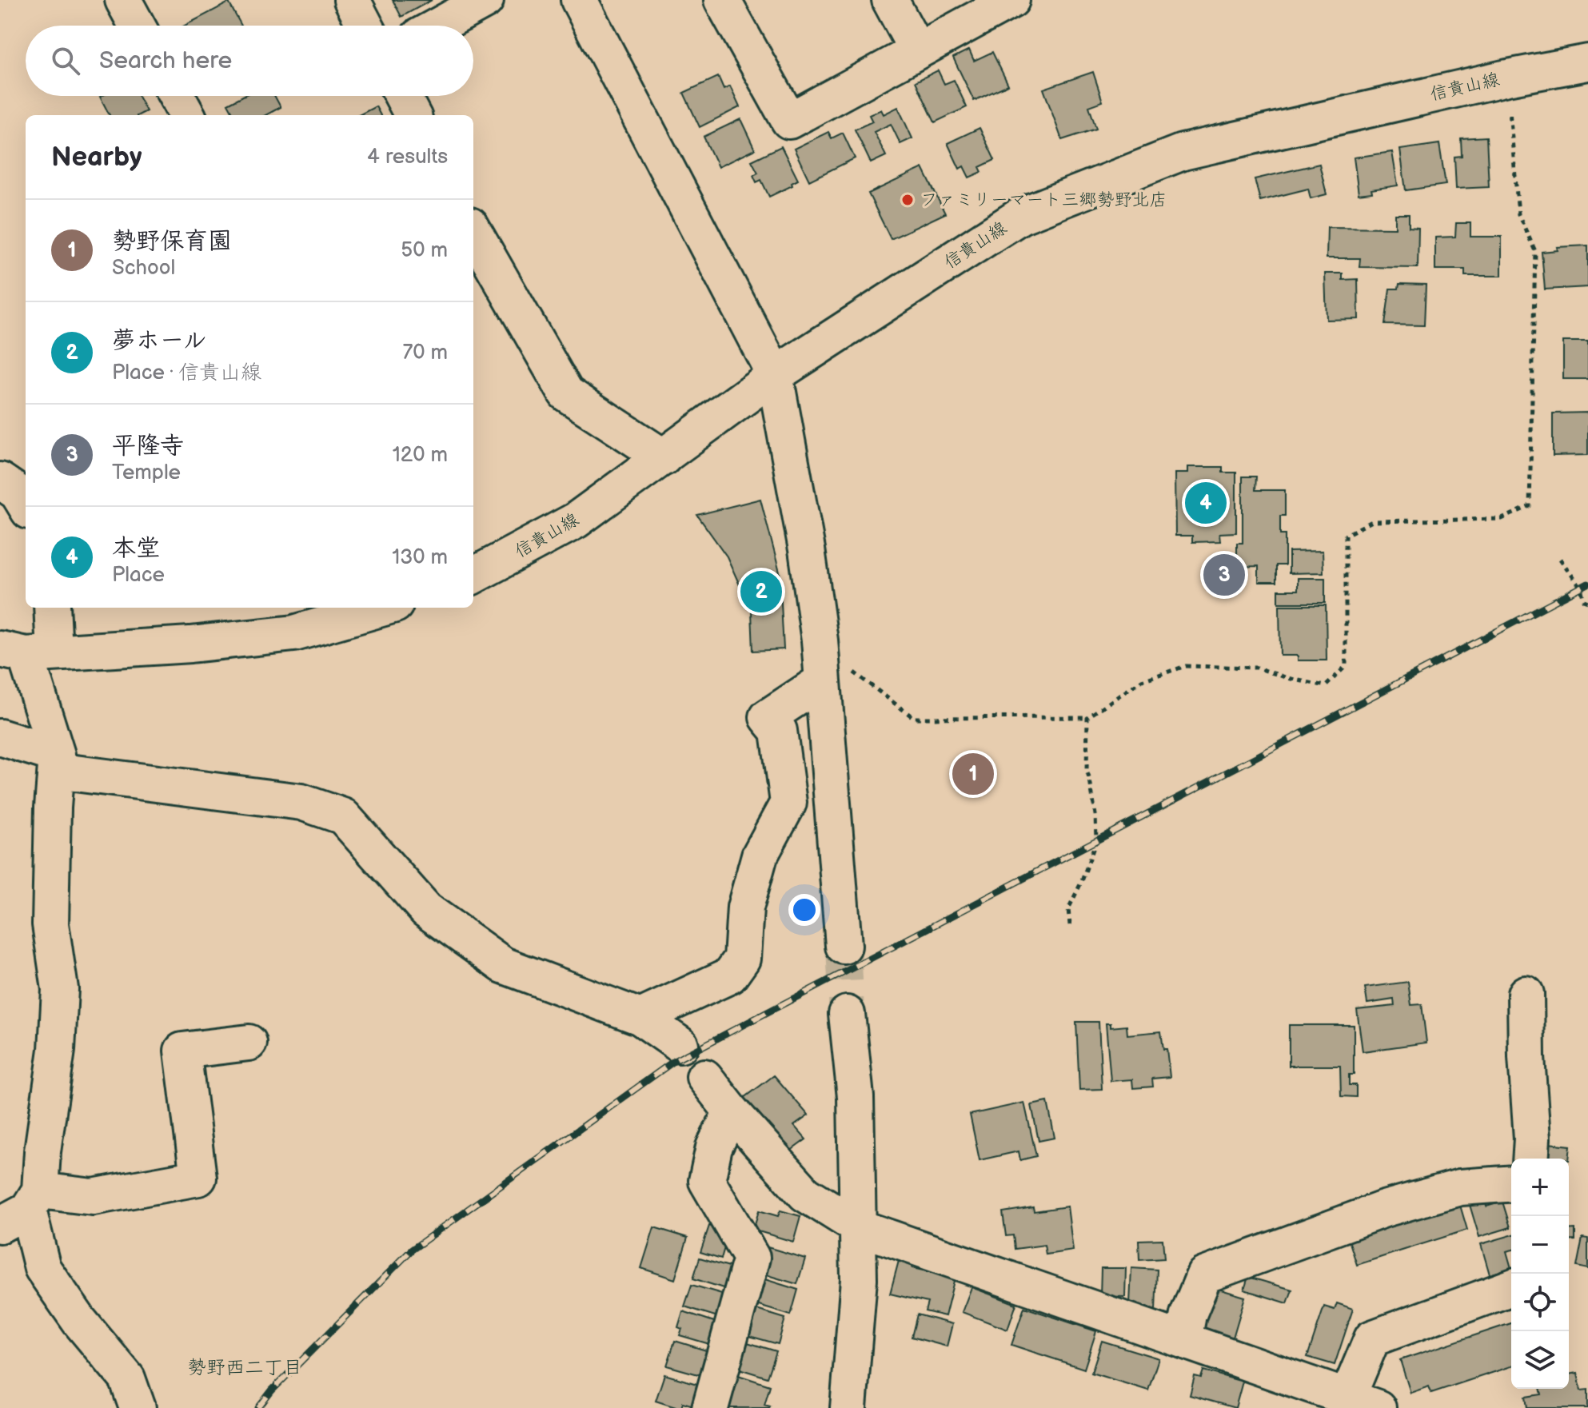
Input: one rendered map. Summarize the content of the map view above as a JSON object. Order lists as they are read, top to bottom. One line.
{"streets":{"street":["信貴山線"]},"districts":["勢野西二丁目"],"places":["ファミリーマート三郷勢野北店"],"page":{"search":"Search here","heading":["Nearby","4 results"],"list":[{"mark":"1","name":"勢野保育園","note":"School","value":"50 m"},{"mark":"2","name":"夢ホール","note":"Place · 信貴山線","value":"70 m"},{"mark":"3","name":"平隆寺","note":"Temple","value":"120 m"},{"mark":"4","name":"本堂","note":"Place","value":"130 m"}],"pins":["4","3","2","1"],"map_buttons":["+","−"]}}
